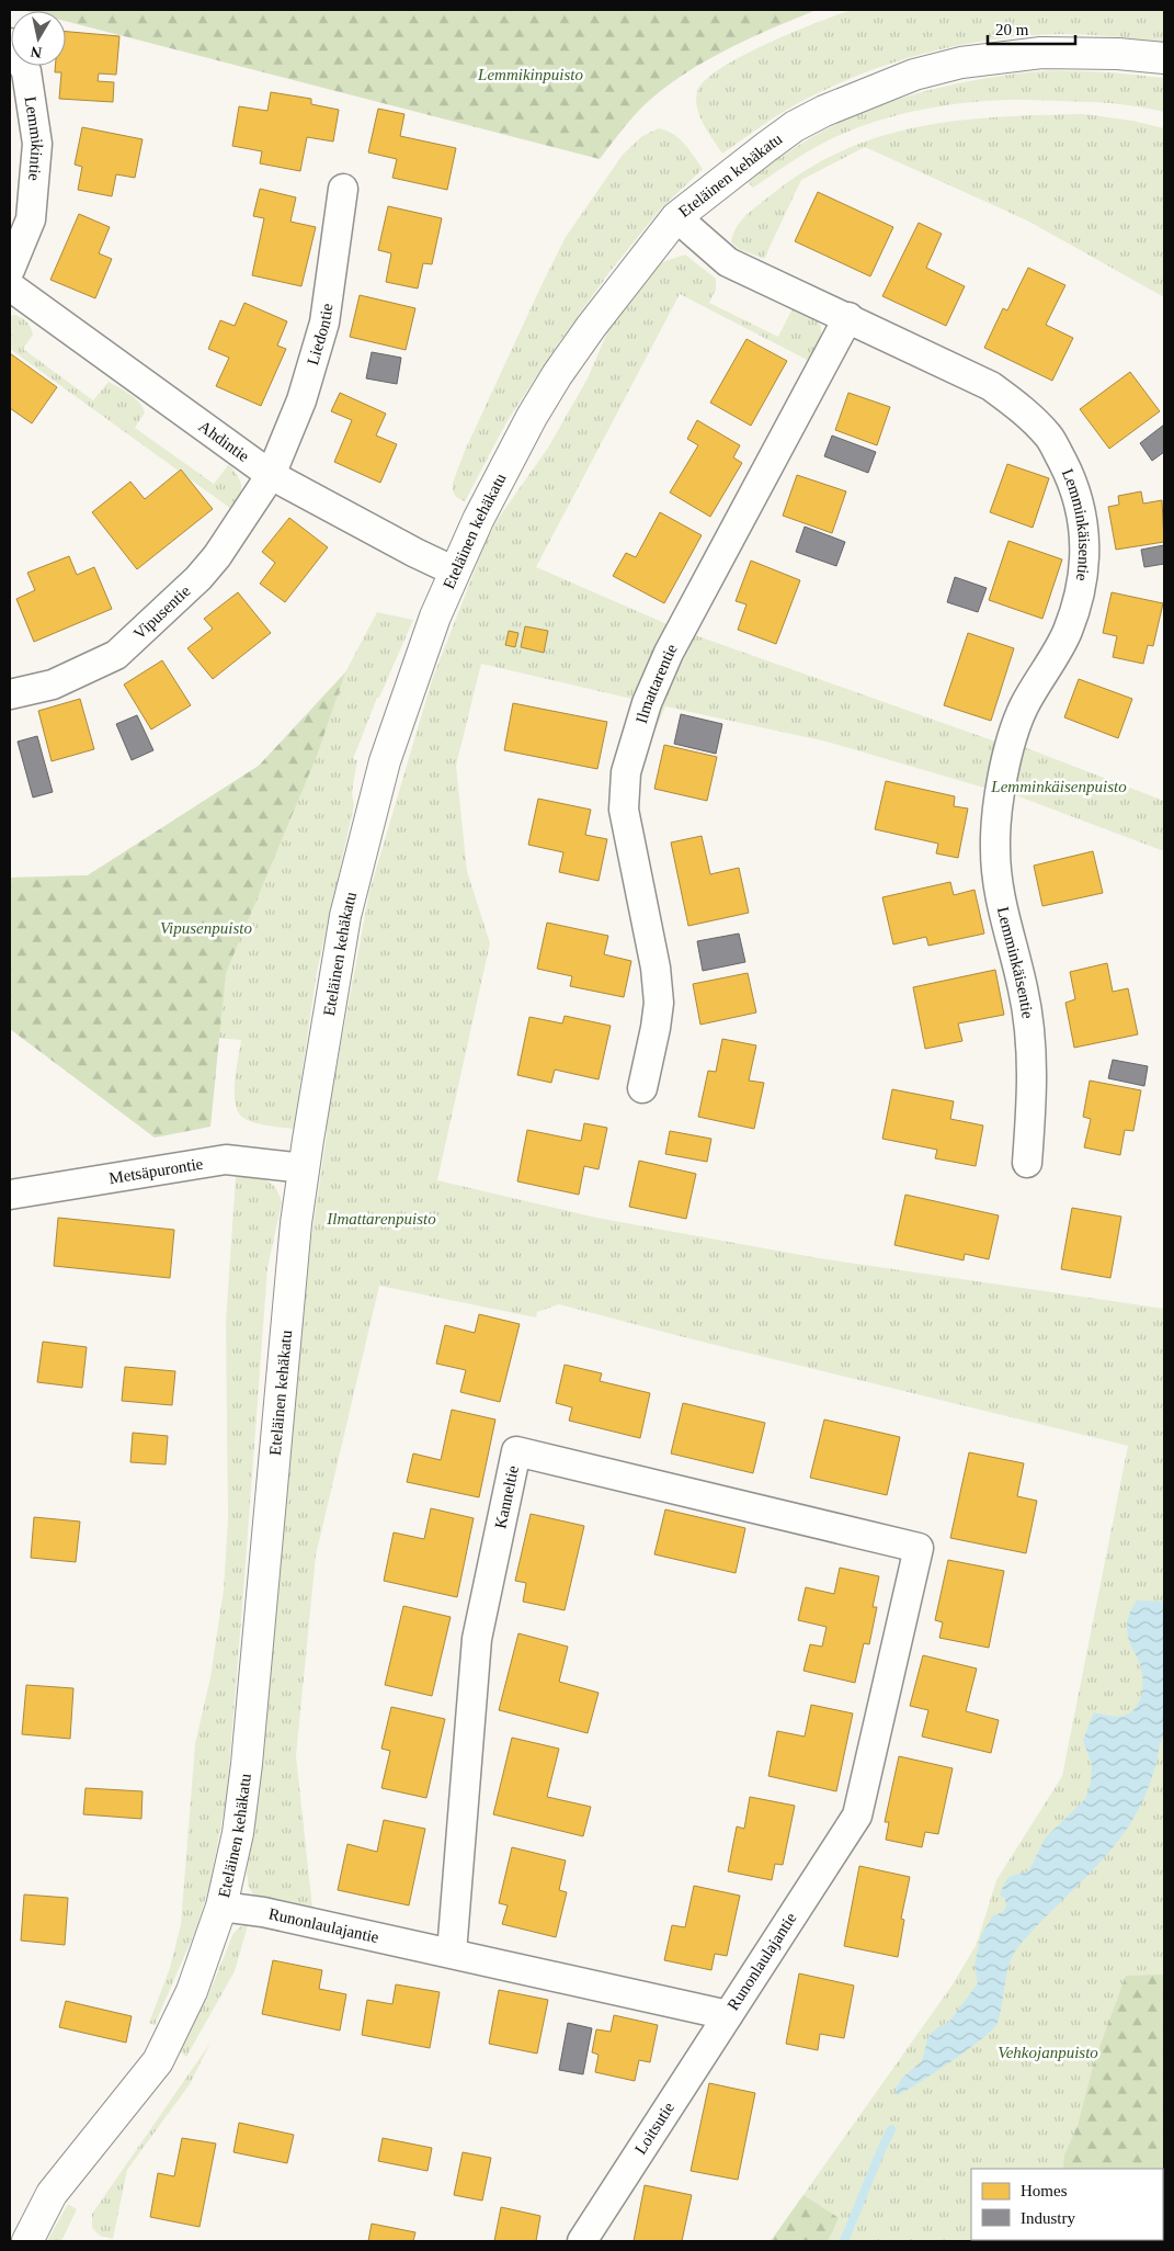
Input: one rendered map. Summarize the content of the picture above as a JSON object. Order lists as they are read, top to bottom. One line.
{"streets":{"street":["Lemmikintie","Eteläinen kehäkatu","Liedontie","Ahdintie","Lemminkäisentie","Vipusentie","Ilmattarentie","Metsäpurontie","Kanneltie","Runonlaulajantie","Loitsutie"]},"crossings":[["Eteläinen kehäkatu","Ahdintie"],["Eteläinen kehäkatu","Lemminkäisentie"],["Eteläinen kehäkatu","Metsäpurontie"],["Eteläinen kehäkatu","Runonlaulajantie"],["Liedontie","Ahdintie"],["Liedontie","Vipusentie"],["Ahdintie","Vipusentie"],["Lemminkäisentie","Ilmattarentie"],["Kanneltie","Runonlaulajantie"],["Runonlaulajantie","Loitsutie"]],"parks":["Lemmikinpuisto","Lemminkäisenpuisto","Vipusenpuisto","Ilmattarenpuisto","Vehkojanpuisto"],"legend":["Homes","Industry"],"scale_bar":"20 m","north":"bottom"}
